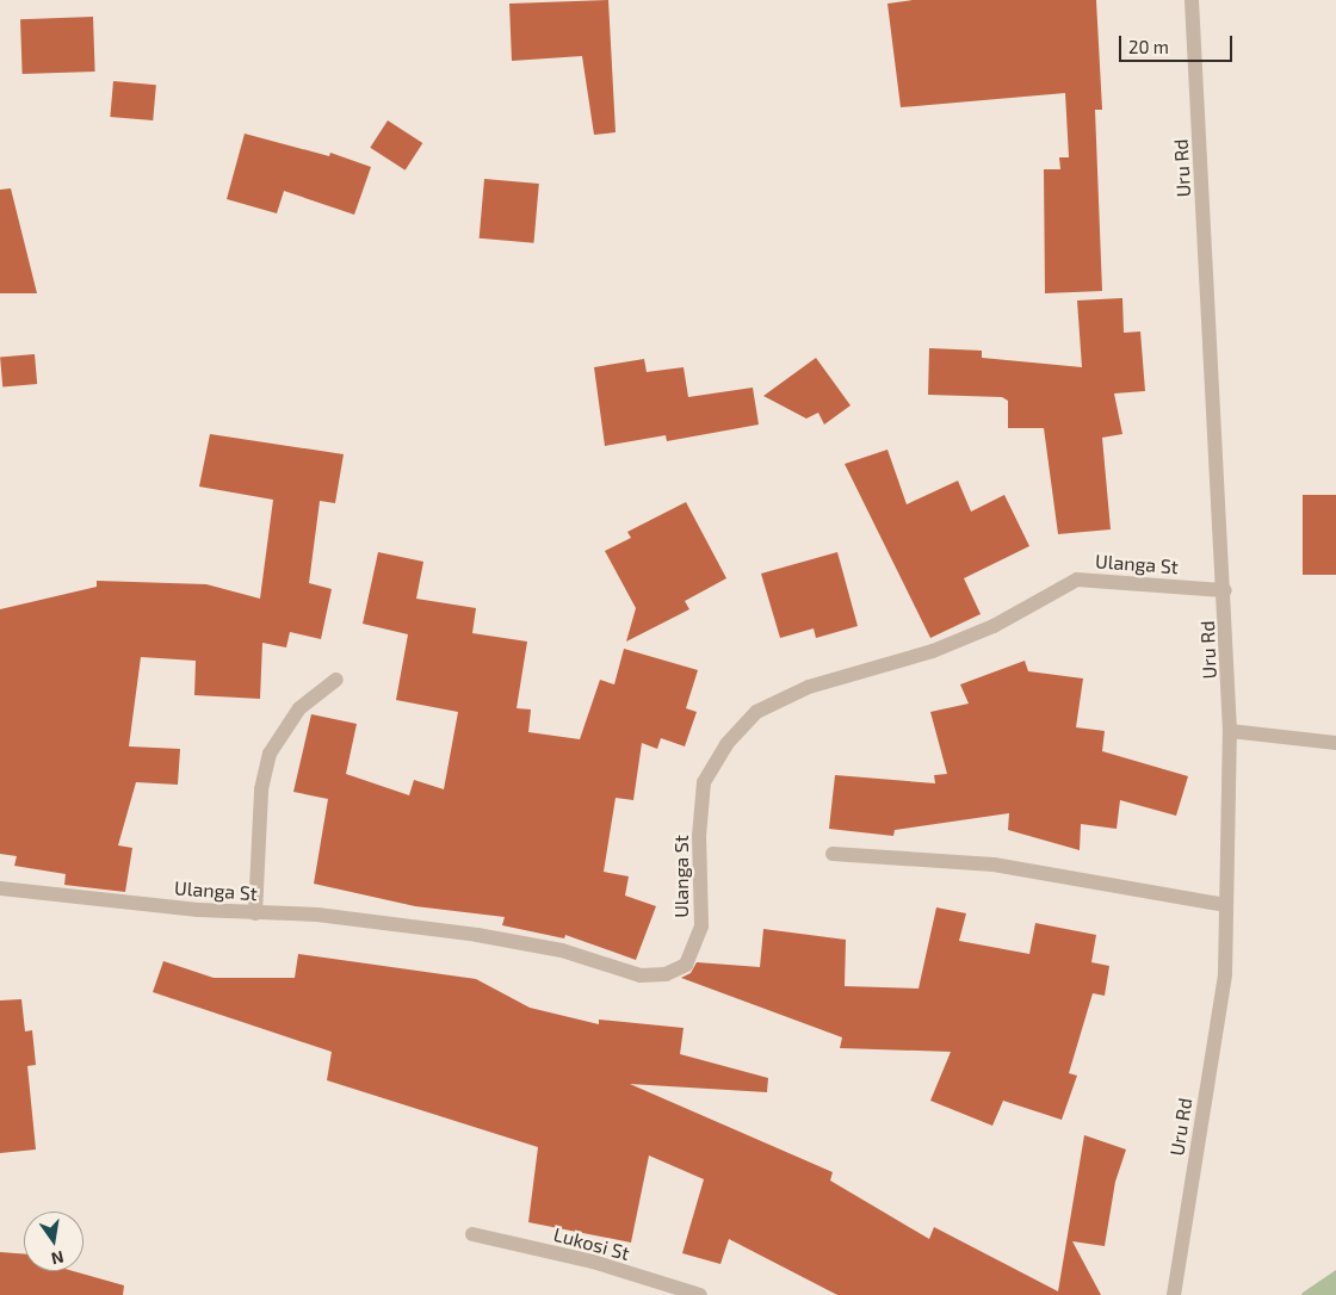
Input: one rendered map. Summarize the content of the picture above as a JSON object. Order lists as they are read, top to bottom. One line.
{"streets":{"street":["Uru Rd","Ulanga St","Lukosi St"]},"crossings":[["Uru Rd","Ulanga St"]],"scale_bar":"20 m","north":"bottom"}
